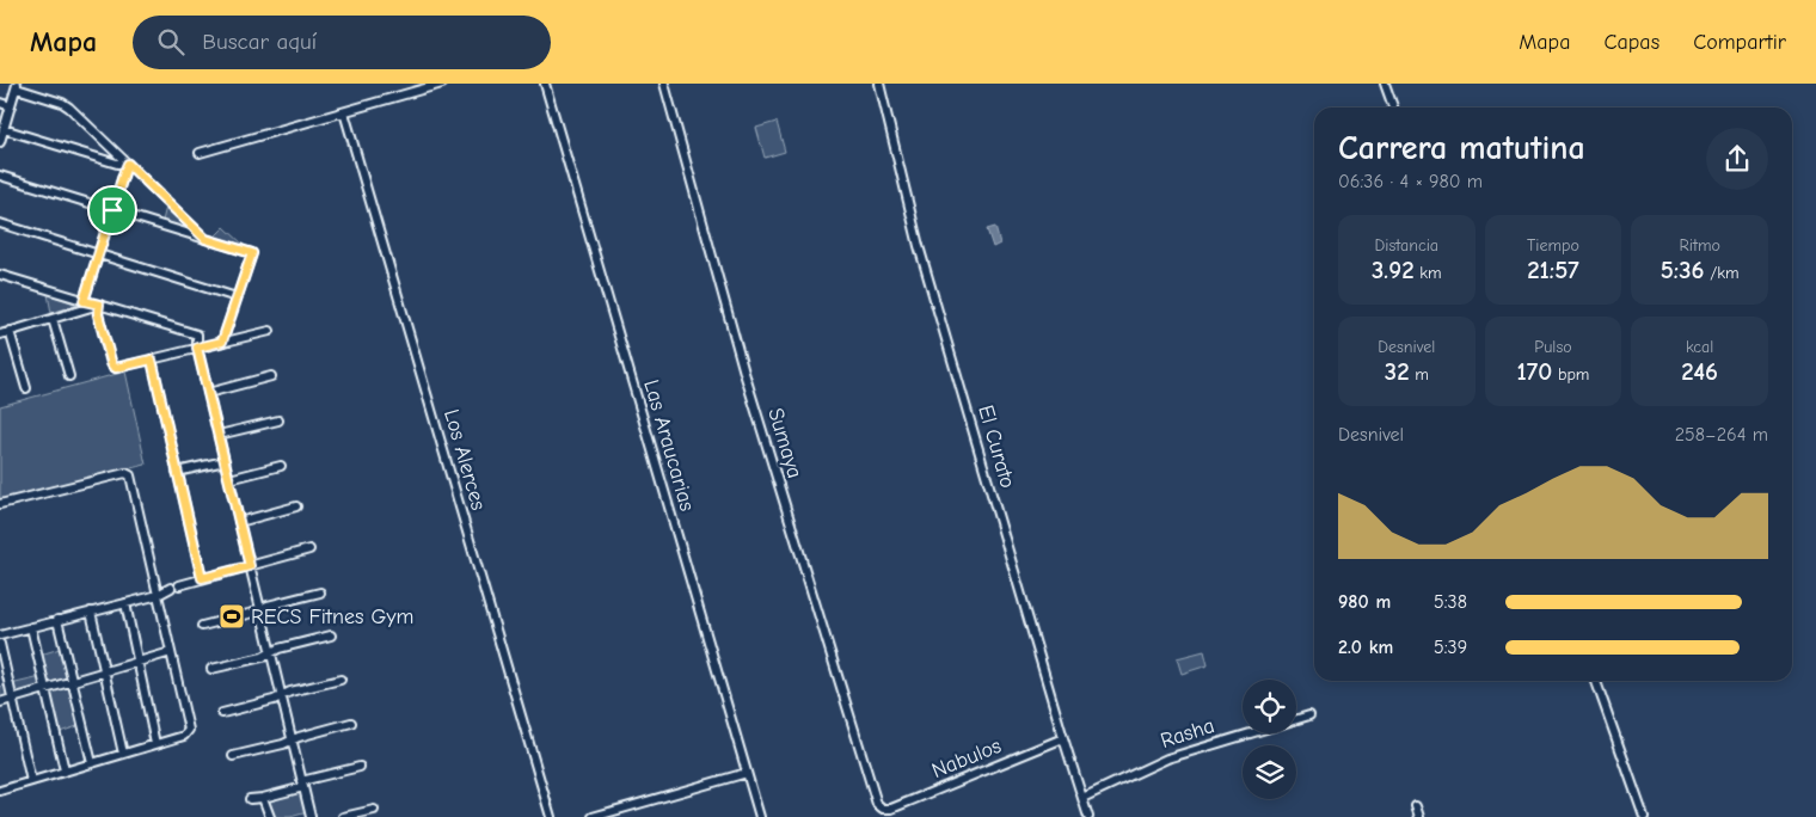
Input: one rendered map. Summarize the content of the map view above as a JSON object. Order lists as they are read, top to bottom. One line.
{"streets":{"street":["Sumaya","Las Araucarias","El Curato","Los Alerces","Rasha","Nabulos"]},"crossings":[["Sumaya","Nabulos"],["El Curato","Rasha"],["El Curato","Nabulos"]],"places":{"sports":["RECS Fitnes Gym"]},"page":{"header":"Mapa","search":"Buscar aquí","nav":["Mapa","Capas","Compartir"],"heading":["Carrera matutina","06:36 · 4 × 980 m"],"stats":[["Distancia","3.92 km"],["Tiempo","21:57"],["Ritmo","5:36 /km"],["Desnivel","32 m"],["Pulso","170 bpm"],["kcal","246"]],"chart":["Desnivel","258–264 m"],"list":[{"name":"980 m","note":"5:38"},{"name":"2.0 km","note":"5:39"}]}}
